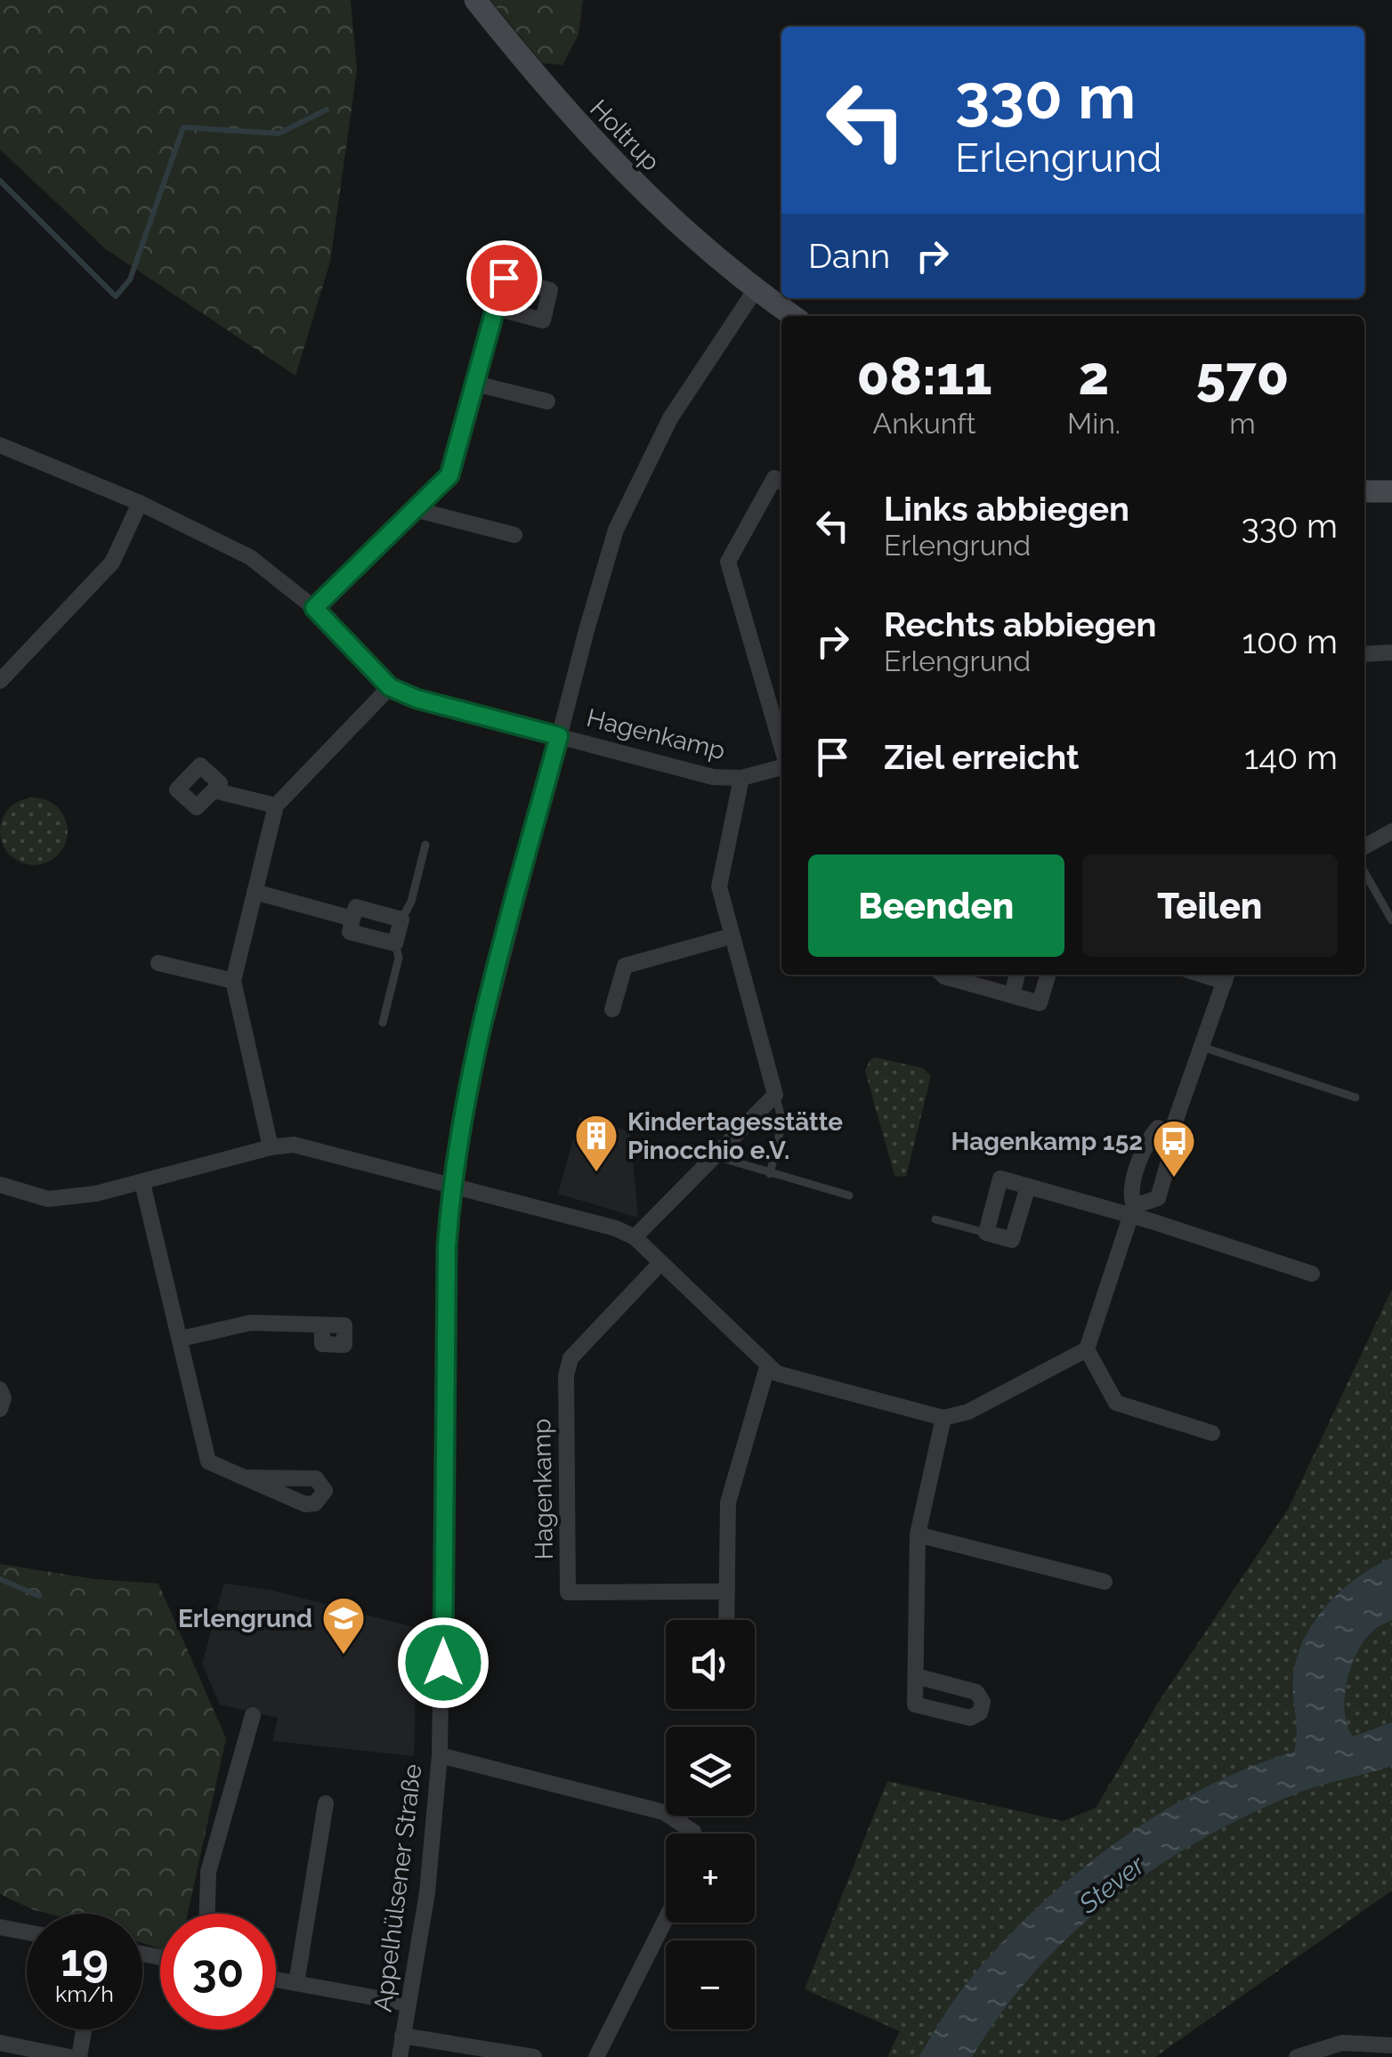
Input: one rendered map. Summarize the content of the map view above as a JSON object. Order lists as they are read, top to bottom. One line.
{"streets":{"main road":["Holtrup"],"street":["Hagenkamp","Appelhülsener Straße"]},"crossings":[["Holtrup","Appelhülsener Straße"],["Hagenkamp","Appelhülsener Straße"]],"water":["Stever"],"places":{"building":["Kindertagesstätte Pinocchio e.V."],"bus stop":["Hagenkamp 152"],"school or university":["Erlengrund"]},"page":{"turn":["330 m","Erlengrund"],"then":"Dann","eta":["08:11","Ankunft","2","Min.","570","m"],"list":[{"name":"Links abbiegen","note":"Erlengrund","value":"330 m"},{"name":"Rechts abbiegen","note":"Erlengrund","value":"100 m"},{"name":"Ziel erreicht","value":"140 m"}],"buttons":["Beenden","Teilen"],"map_buttons":["+","−"],"speed":"19 km/h","limit":"30"}}
